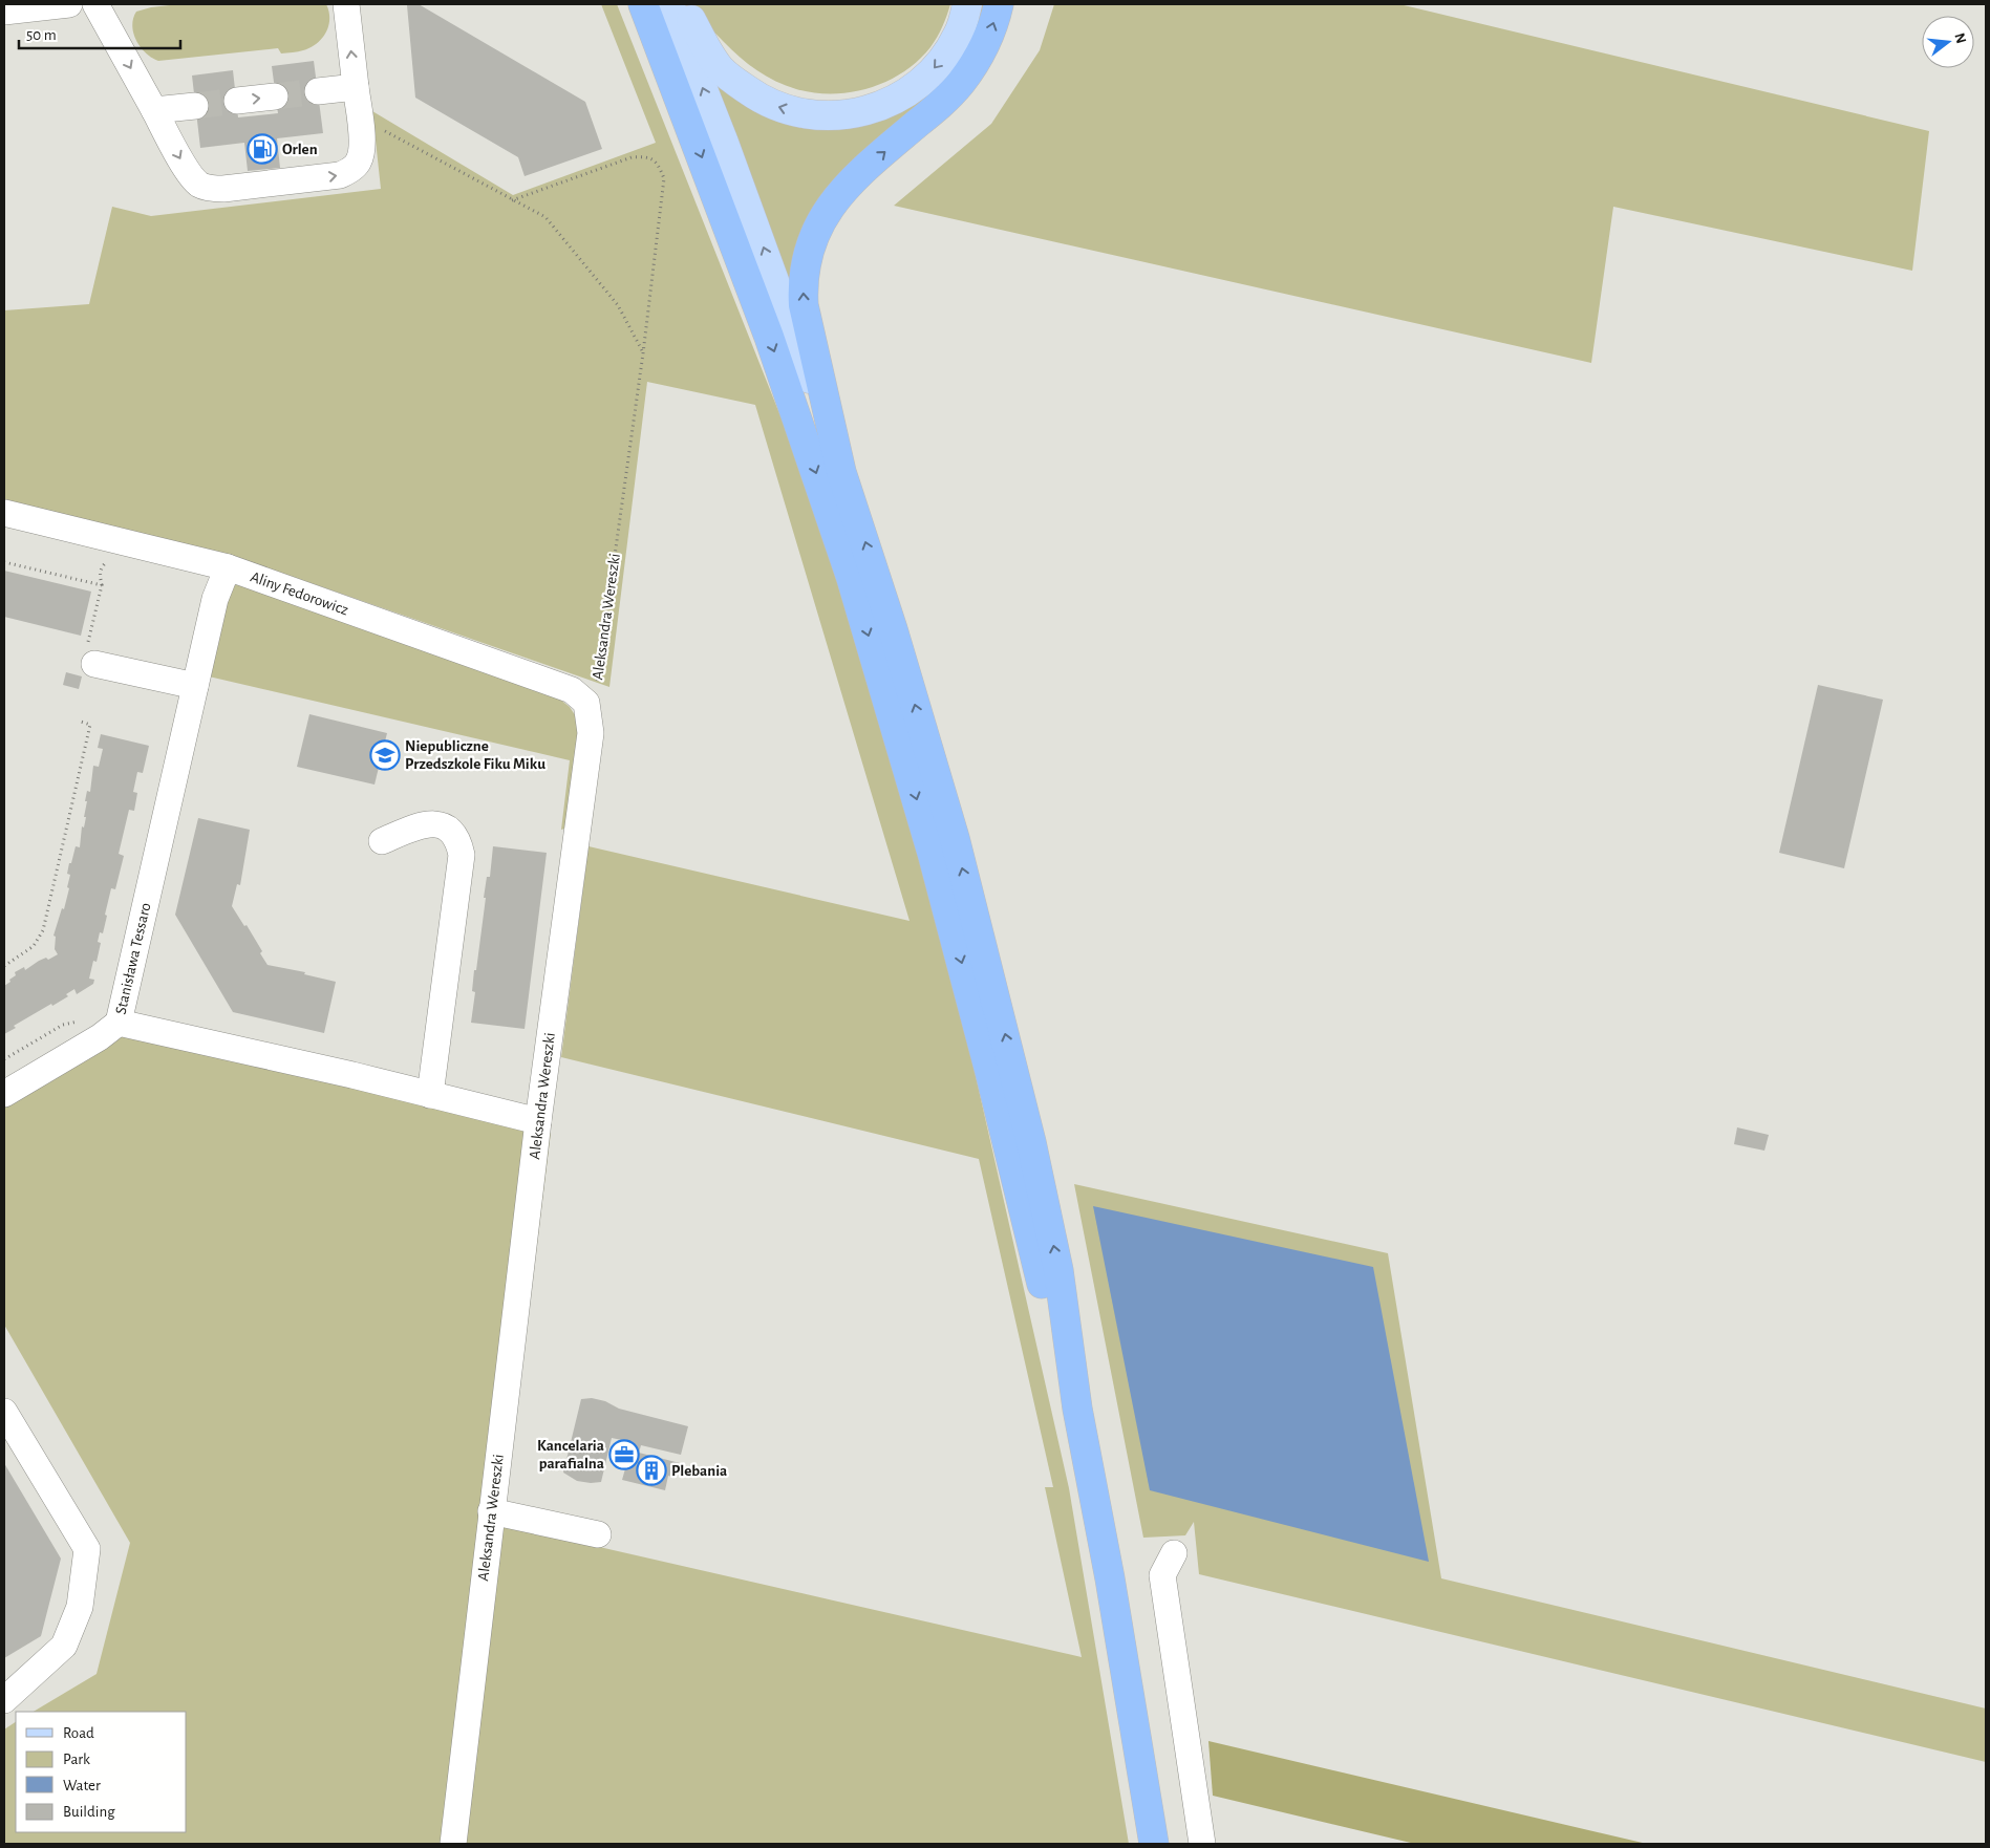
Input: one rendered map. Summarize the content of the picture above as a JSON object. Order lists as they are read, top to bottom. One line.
{"streets":{"street":["Aliny Fedorowicz","Aleksandra Wereszki","Stanisława Tessaro"]},"crossings":[["Aliny Fedorowicz","Aleksandra Wereszki"],["Aliny Fedorowicz","Stanisława Tessaro"],["Aleksandra Wereszki","Stanisława Tessaro"]],"places":{"fuel station":["Orlen"],"school or university":["Niepubliczne Przedszkole Fiku Miku"],"office":["Kancelaria parafialna"],"building":["Plebania"]},"legend":["Road","Park","Water","Building"],"scale_bar":"50 m","north":"right"}
